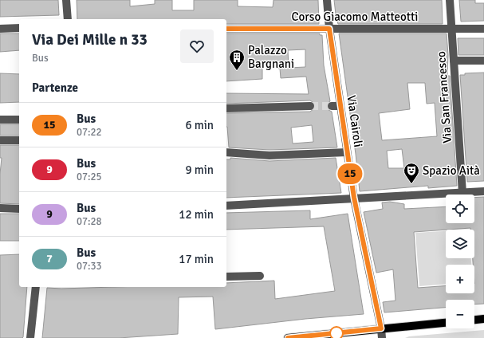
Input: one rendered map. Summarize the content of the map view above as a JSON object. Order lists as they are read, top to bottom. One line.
{"streets":{"street":["Corso Giacomo Matteotti","Via San Francesco","Via Cairoli"]},"crossings":[["Corso Giacomo Matteotti","Via San Francesco"],["Corso Giacomo Matteotti","Via Cairoli"]],"places":{"building":["Palazzo Bargnani"],"theatre":["Spazio Aità"]},"lines":["bus line 15"],"page":{"on_map":"15","heading":[["Via Dei Mille n 33","Bus"],"Partenze"],"list":[{"mark":"15","name":"Bus","note":"07:22","value":"6 min"},{"mark":"9","name":"Bus","note":"07:25","value":"9 min"},{"mark":"9","name":"Bus","note":"07:28","value":"12 min"},{"mark":"7","name":"Bus","note":"07:33","value":"17 min"}],"map_buttons":["+","−"]}}
